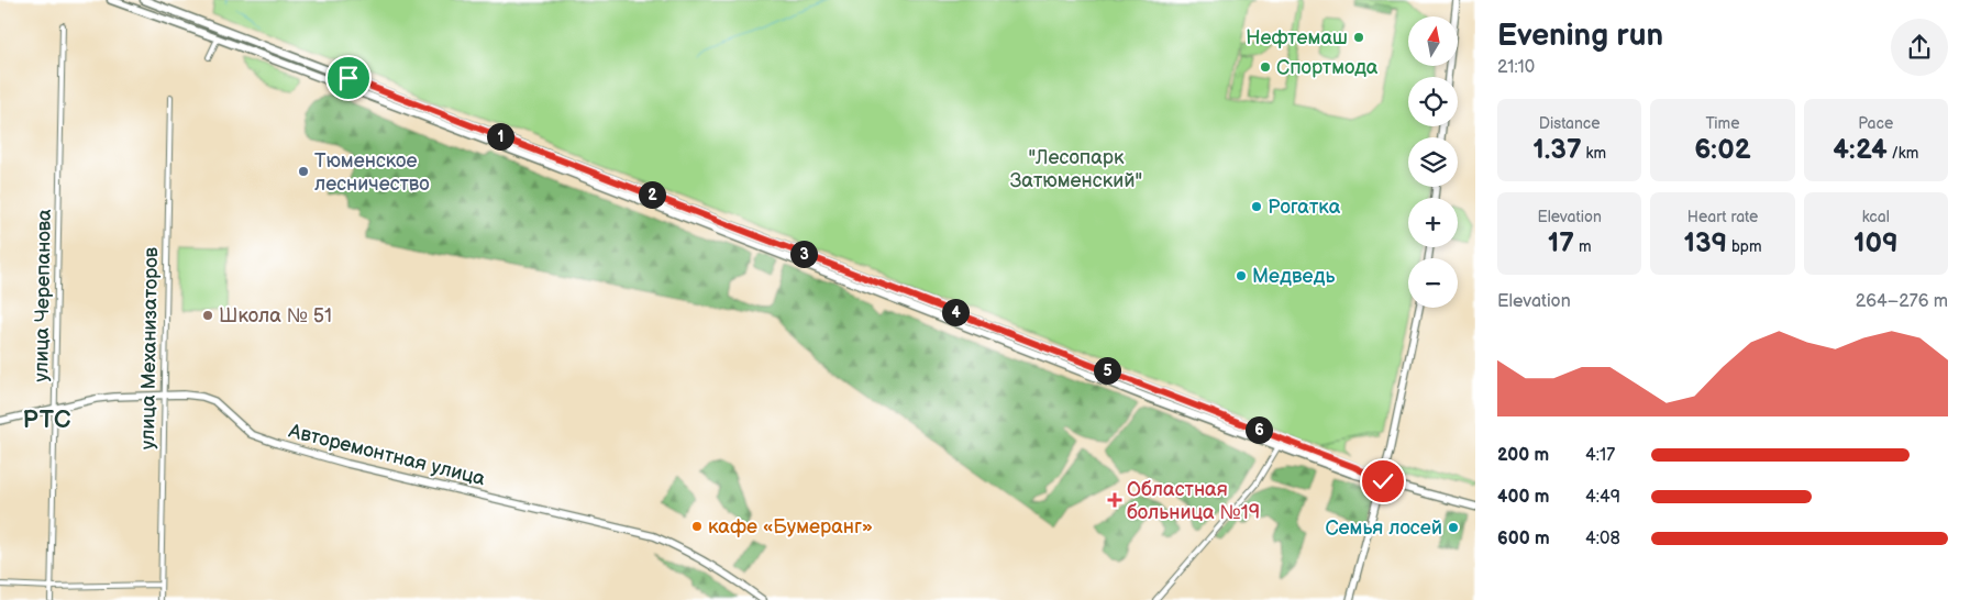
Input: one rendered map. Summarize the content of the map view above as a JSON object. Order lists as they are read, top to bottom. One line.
{"streets":{"street":["улица Черепанова","улица Механизаторов","Авторемонтная улица"]},"crossings":[["улица Черепанова","Авторемонтная улица"],["улица Механизаторов","Авторемонтная улица"]],"districts":["РТС"],"parks":["\"Лесопарк Затюменский\""],"places":{"other":["Нефтемаш","Спортмода","Тюменское лесничество","Рогатка","Медведь","Школа № 51","кафе «Бумеранг»","Семья лосей"],"health":["Областная больница №19"]},"north":"top","page":{"heading":["Evening run","21:10"],"map_buttons":["+","−"],"stats":[["Distance","1.37 km"],["Time","6:02"],["Pace","4:24 /km"],["Elevation","17 m"],["Heart rate","139 bpm"],["kcal","109"]],"pins":["1","2","3","4","5","6"],"chart":["Elevation","264–276 m"],"list":[{"name":"200 m","note":"4:17"},{"name":"400 m","note":"4:49"},{"name":"600 m","note":"4:08"}]}}
